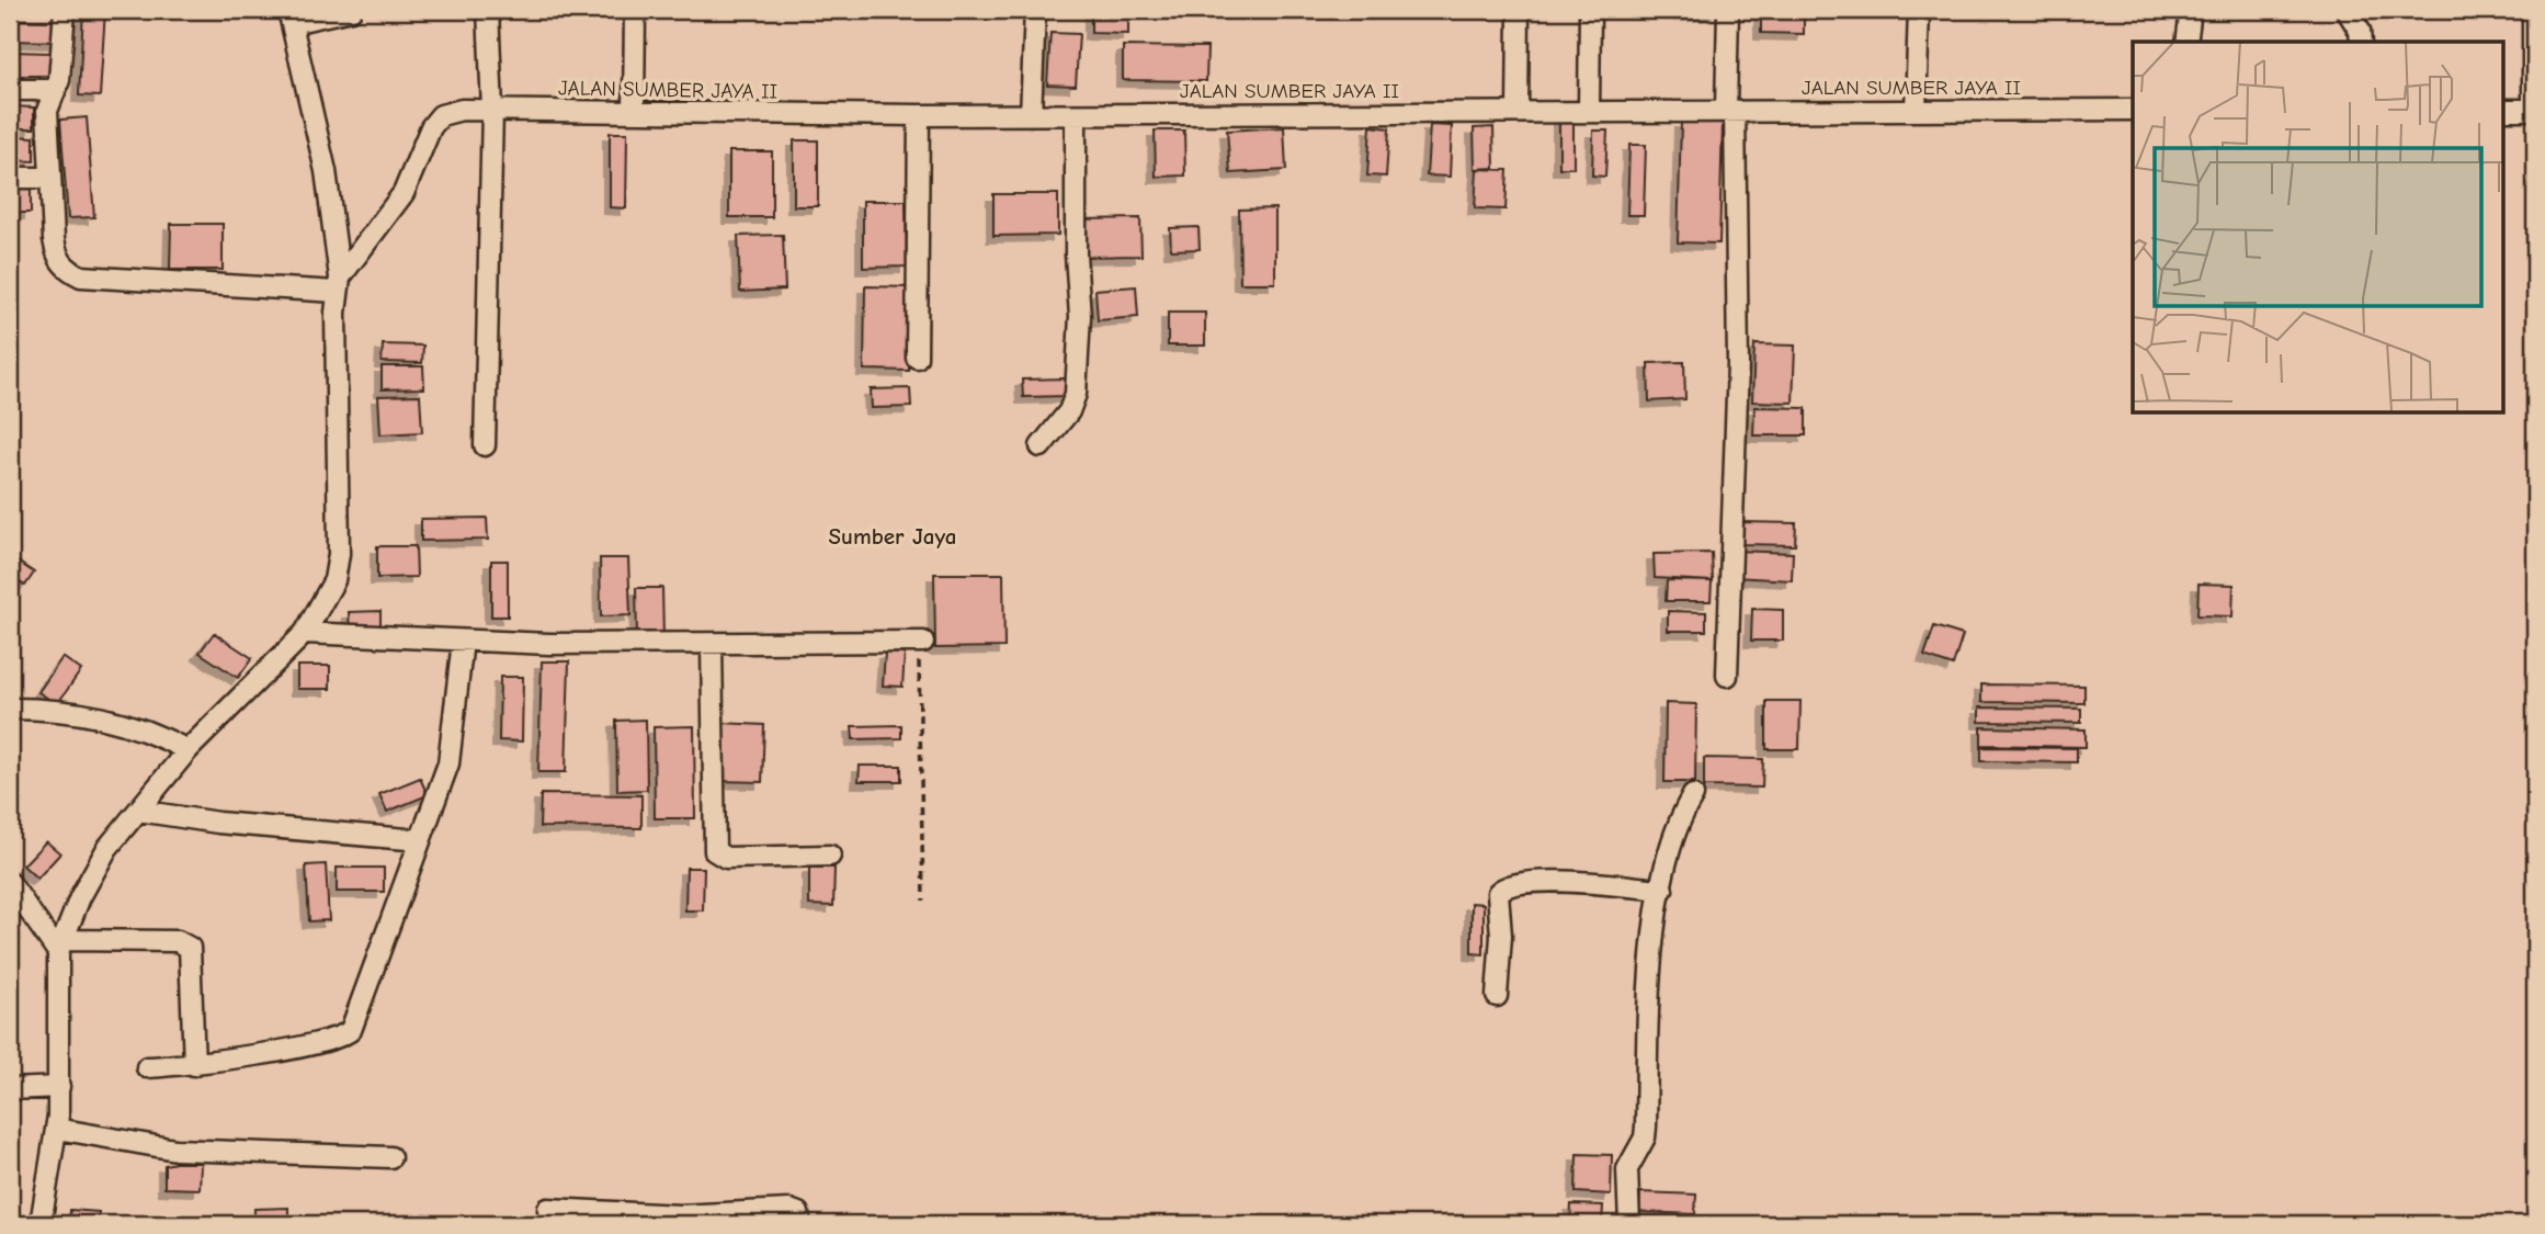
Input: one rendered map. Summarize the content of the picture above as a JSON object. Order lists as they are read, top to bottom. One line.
{"streets":{"street":["JALAN SUMBER JAYA II"]},"districts":["Sumber Jaya"]}
